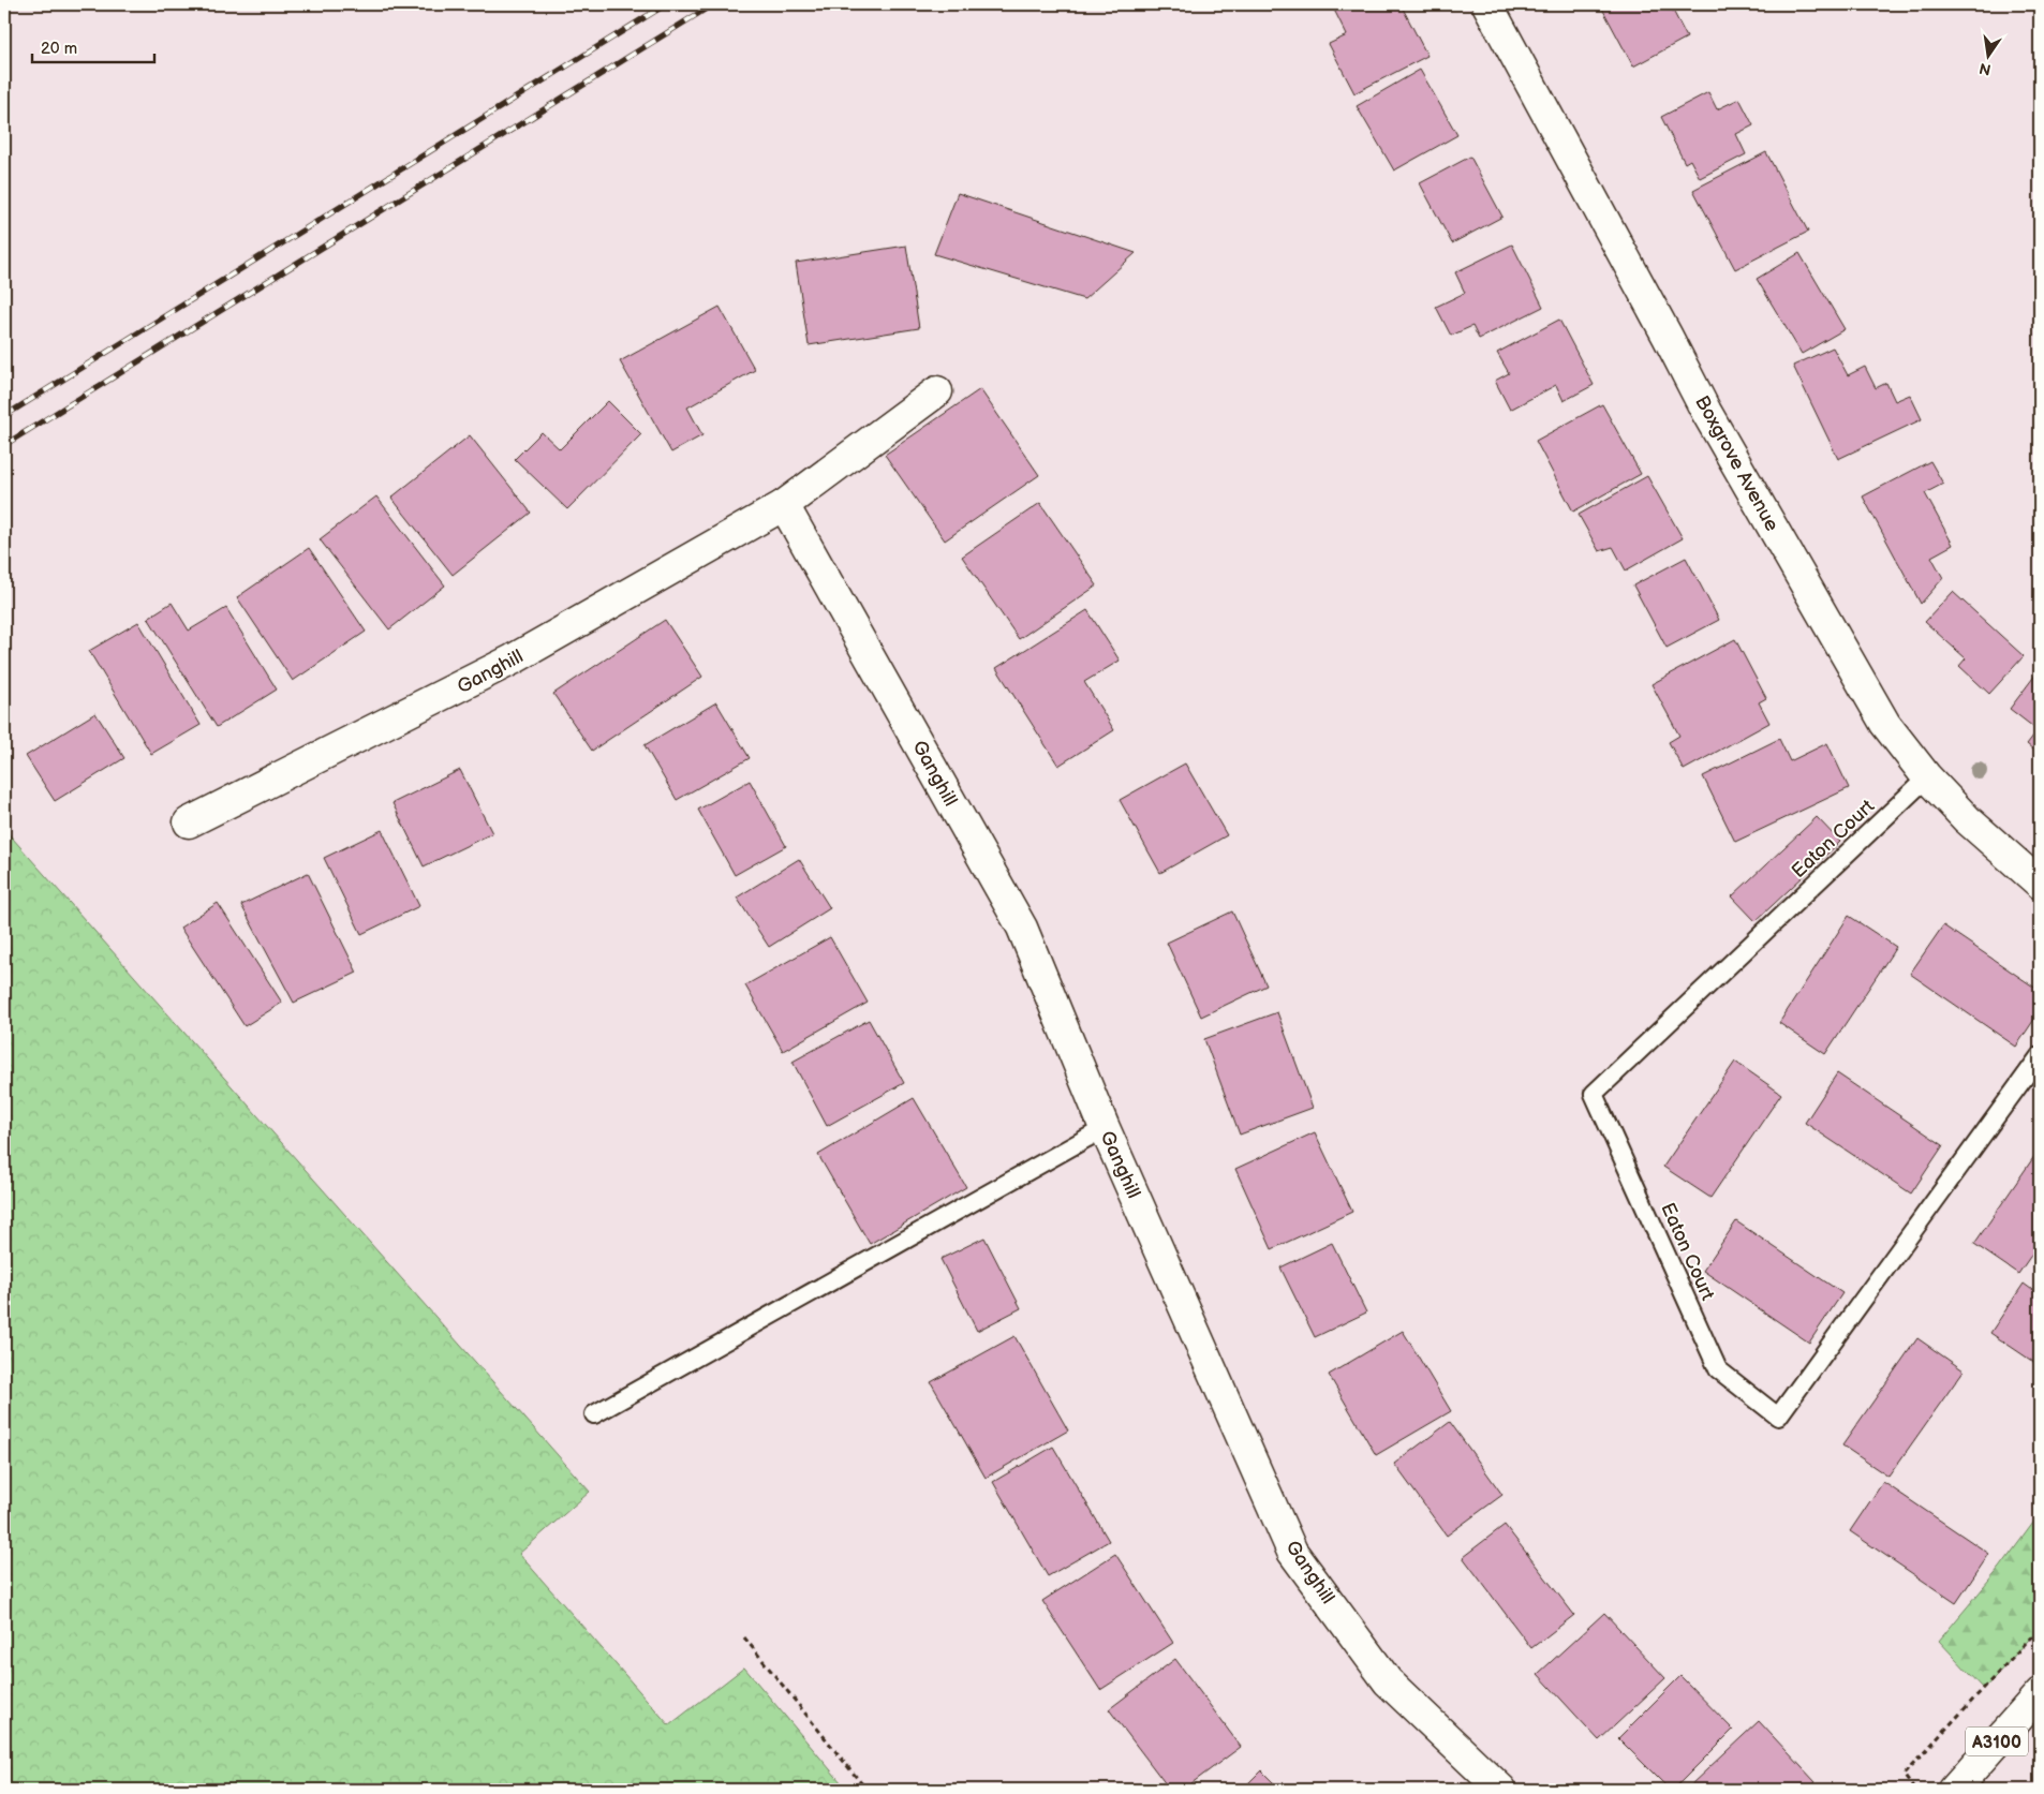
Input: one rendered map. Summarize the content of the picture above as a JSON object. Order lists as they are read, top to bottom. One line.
{"streets":{"street":["Boxgrove Avenue","Ganghill","A3100"],"lane":["Eaton Court"]},"crossings":[["Boxgrove Avenue","Eaton Court"]],"scale_bar":"20 m","north":"bottom"}
